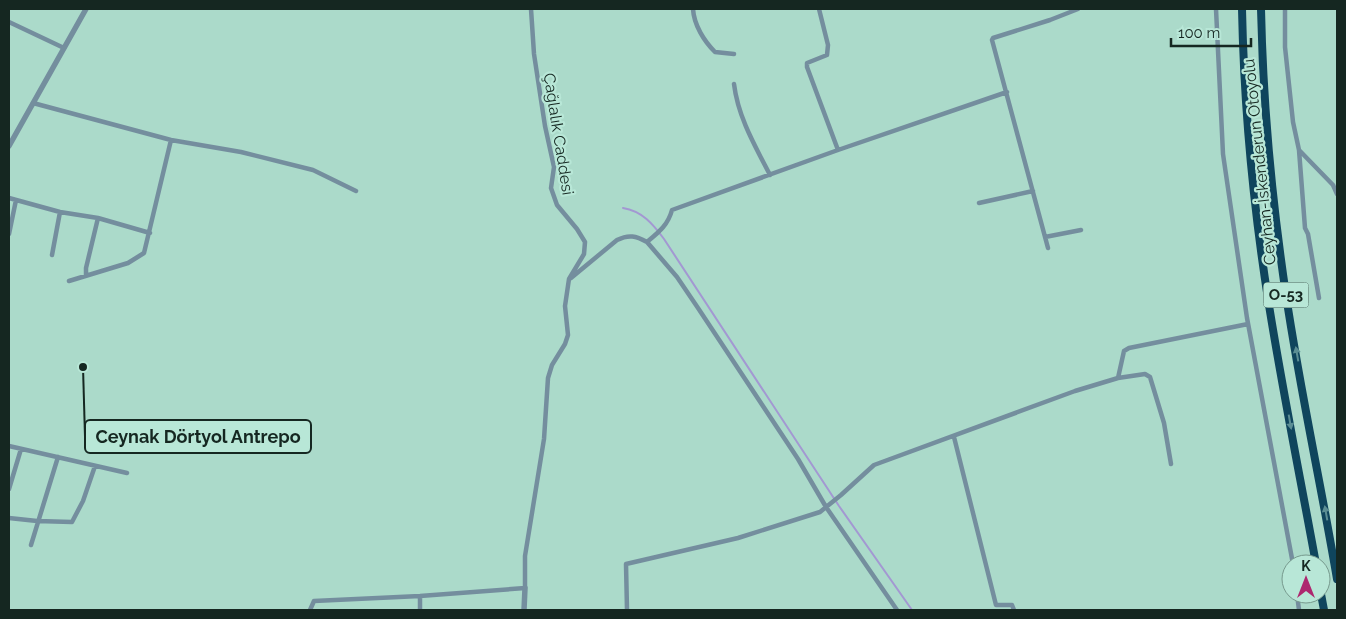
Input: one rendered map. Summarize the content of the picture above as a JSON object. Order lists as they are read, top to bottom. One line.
{"streets":{"highway":["Ceyhan-İskenderun Otoyolu","O-53"],"street":["Çağlalık Caddesi"]},"places":["Ceynak Dörtyol Antrepo"],"scale_bar":"100 m","north":"top"}
